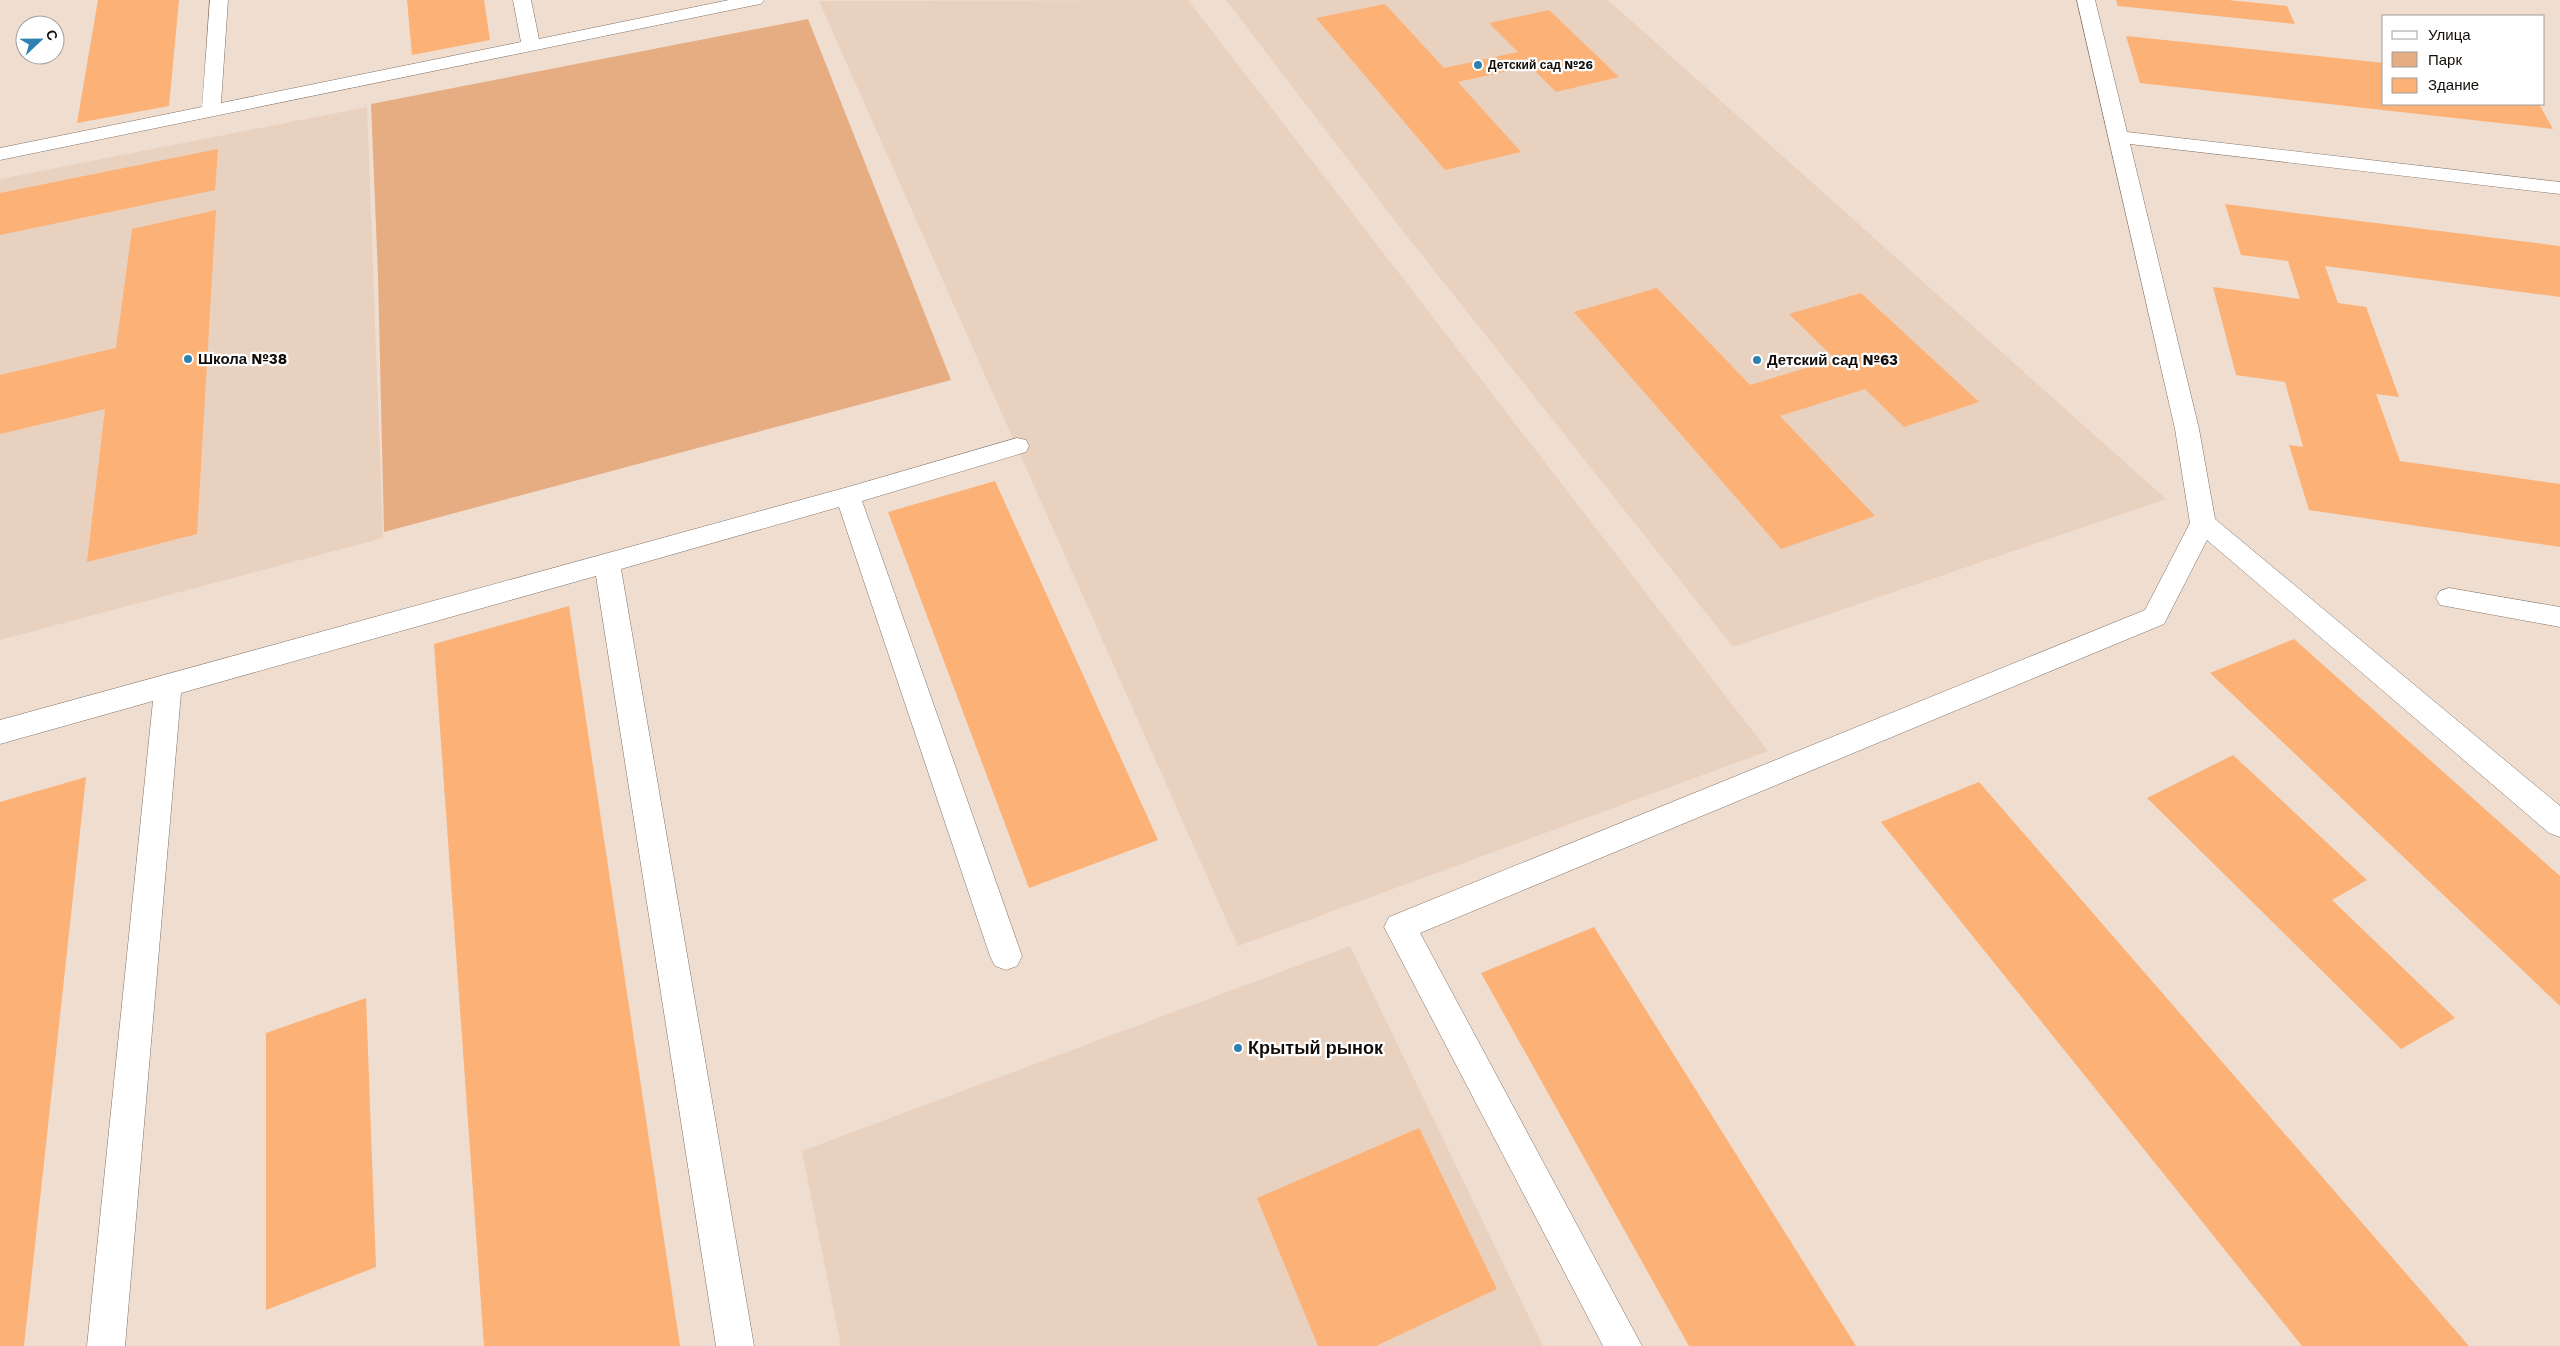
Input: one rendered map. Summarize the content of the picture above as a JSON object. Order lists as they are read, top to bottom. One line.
{"places":["Детский сад №26","Школа №38","Детский сад №63","Крытый рынок"],"legend":["Улица","Парк","Здание"],"north":"right"}
